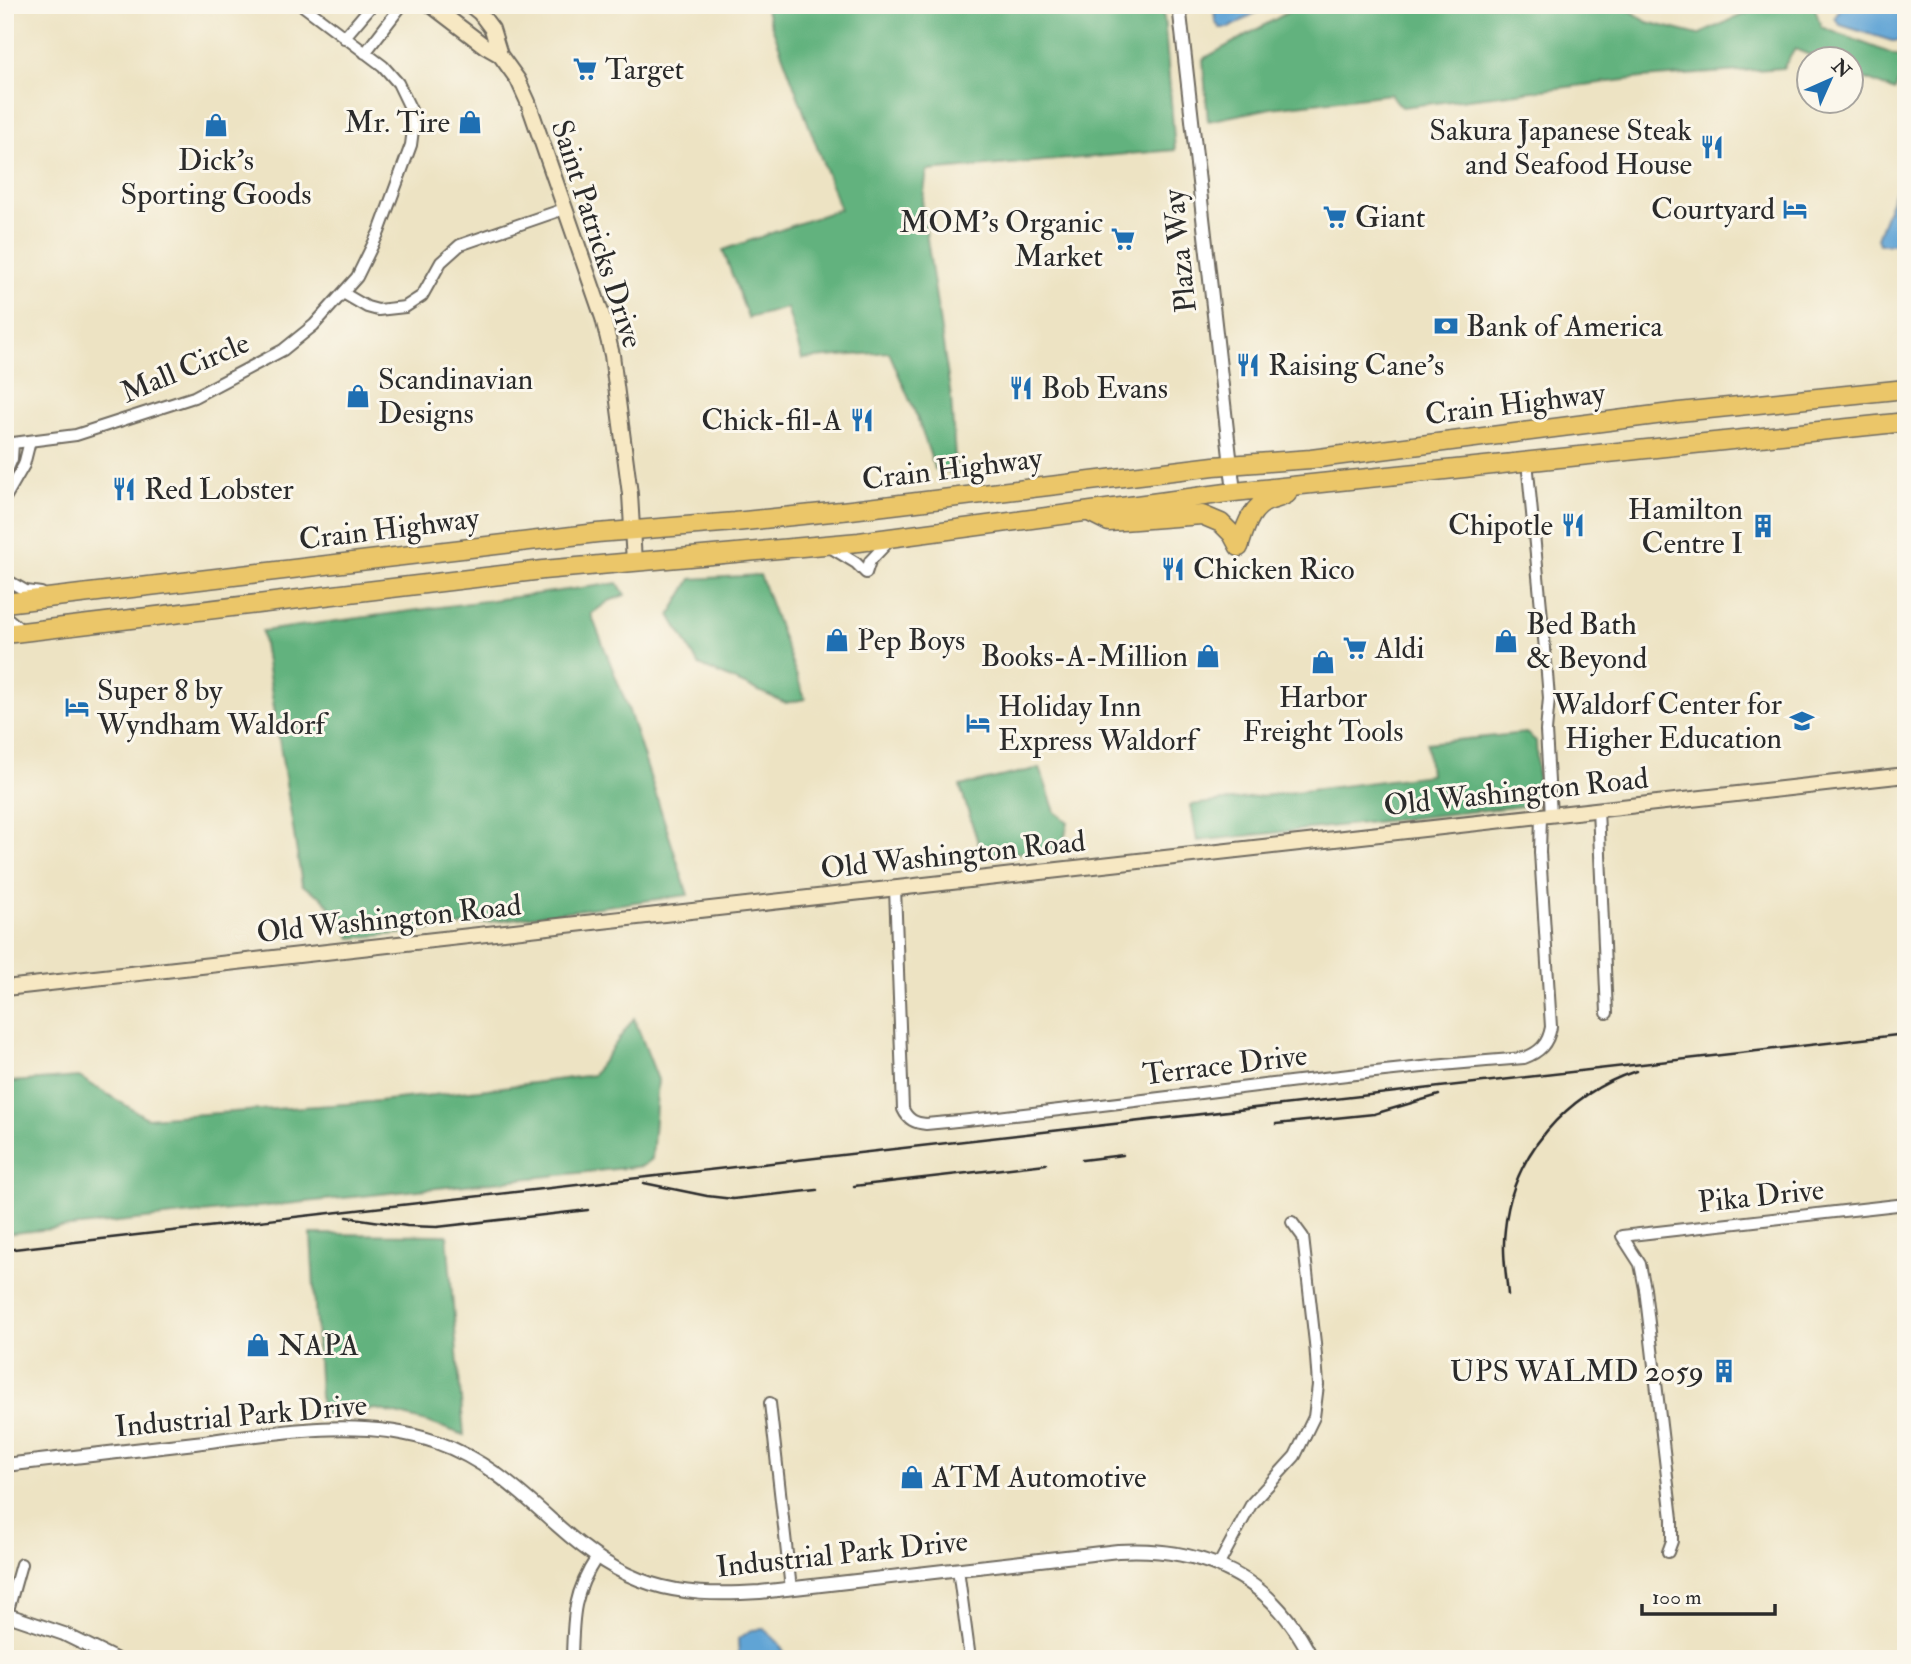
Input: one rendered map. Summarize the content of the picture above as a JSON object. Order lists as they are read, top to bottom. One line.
{"streets":{"highway":["Crain Highway"],"main road":["Saint Patricks Drive","Old Washington Road"],"street":["Plaza Way","Mall Circle","Terrace Drive","Pika Drive","Industrial Park Drive"]},"crossings":[["Saint Patricks Drive","Crain Highway"],["Plaza Way","Crain Highway"],["Old Washington Road","Terrace Drive"]],"places":{"supermarket":["Target","Giant","MOM's Organic Market","Aldi"],"shop":["Mr. Tire","Dick's Sporting Goods","Scandinavian Designs","Pep Boys","Bed Bath & Beyond","Books-A-Million","Harbor Freight Tools","NAPA","ATM Automotive"],"restaurant":["Sakura Japanese Steak and Seafood House","Raising Cane's","Bob Evans","Chick-fil-A","Red Lobster","Chipotle","Chicken Rico"],"hotel":["Courtyard","Super 8 by Wyndham Waldorf","Holiday Inn Express Waldorf"],"bank":["Bank of America"],"building":["Hamilton Centre I","UPS WALMD 2059"],"school or university":["Waldorf Center for Higher Education"]},"scale_bar":"100 m","north":"top right"}
